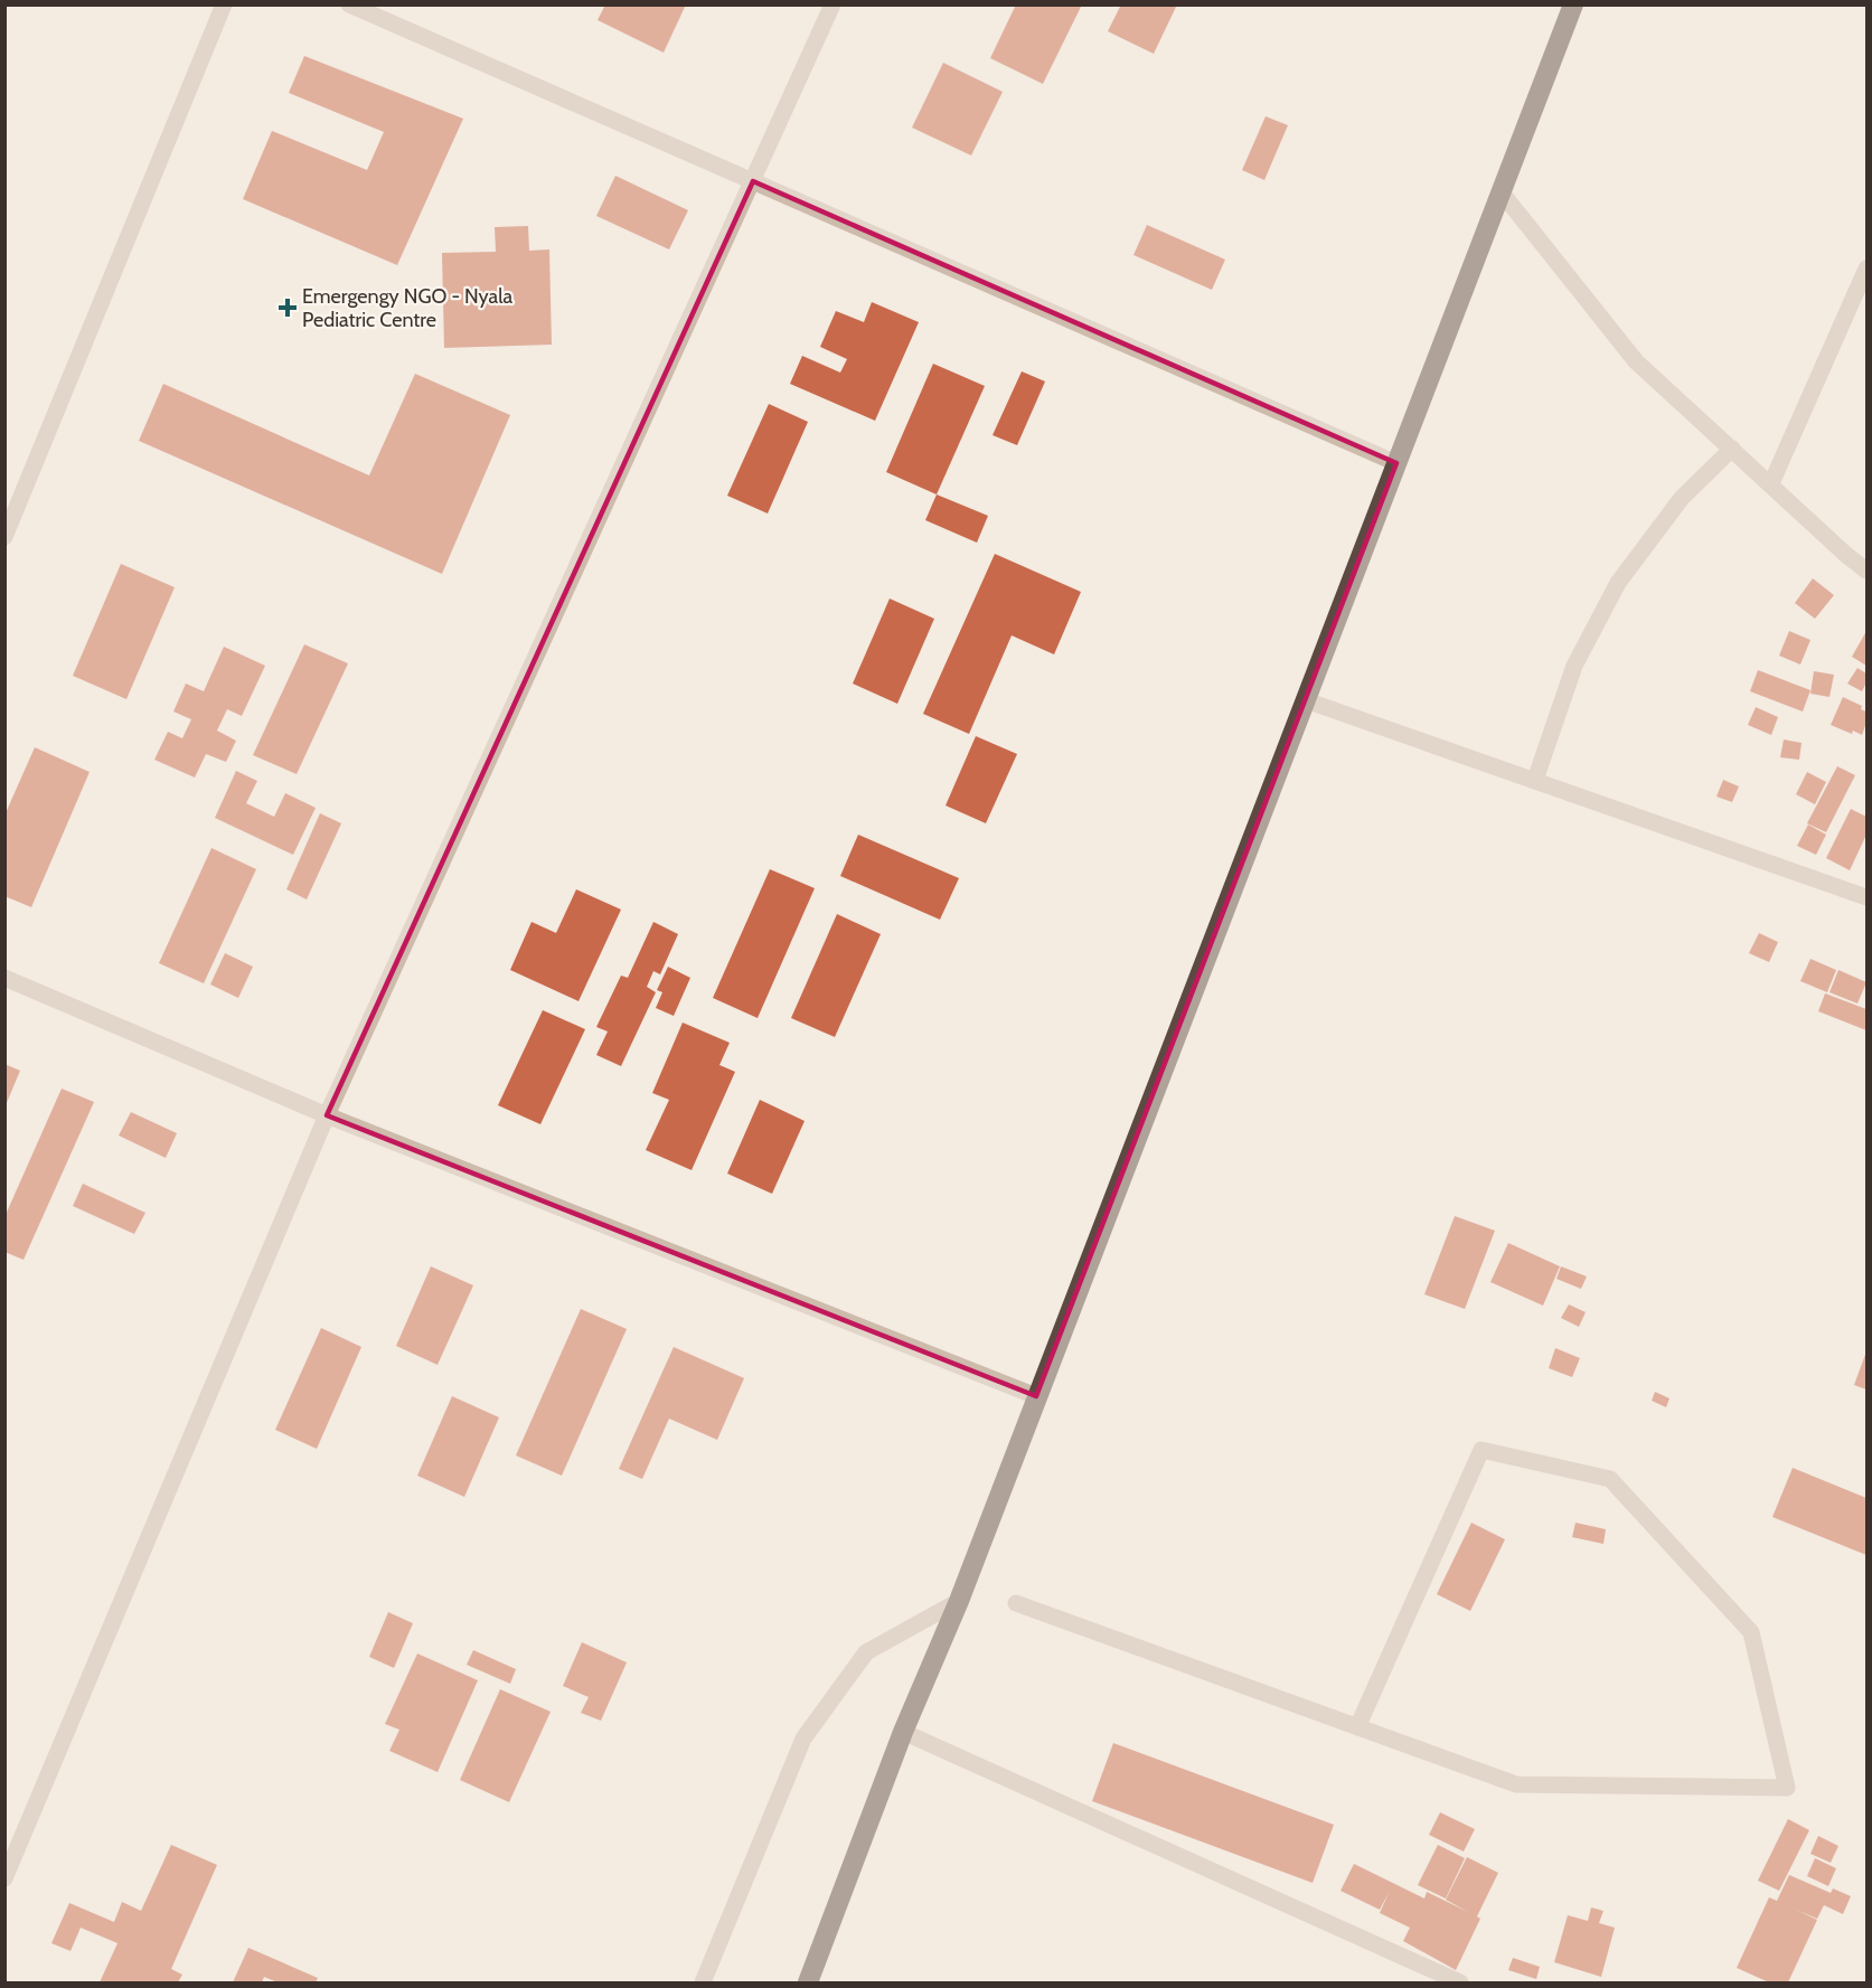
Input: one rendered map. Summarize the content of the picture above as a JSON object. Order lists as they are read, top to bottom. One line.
{"places":{"health":["Emergengy NGO - Nyala Pediatric Centre"]}}
